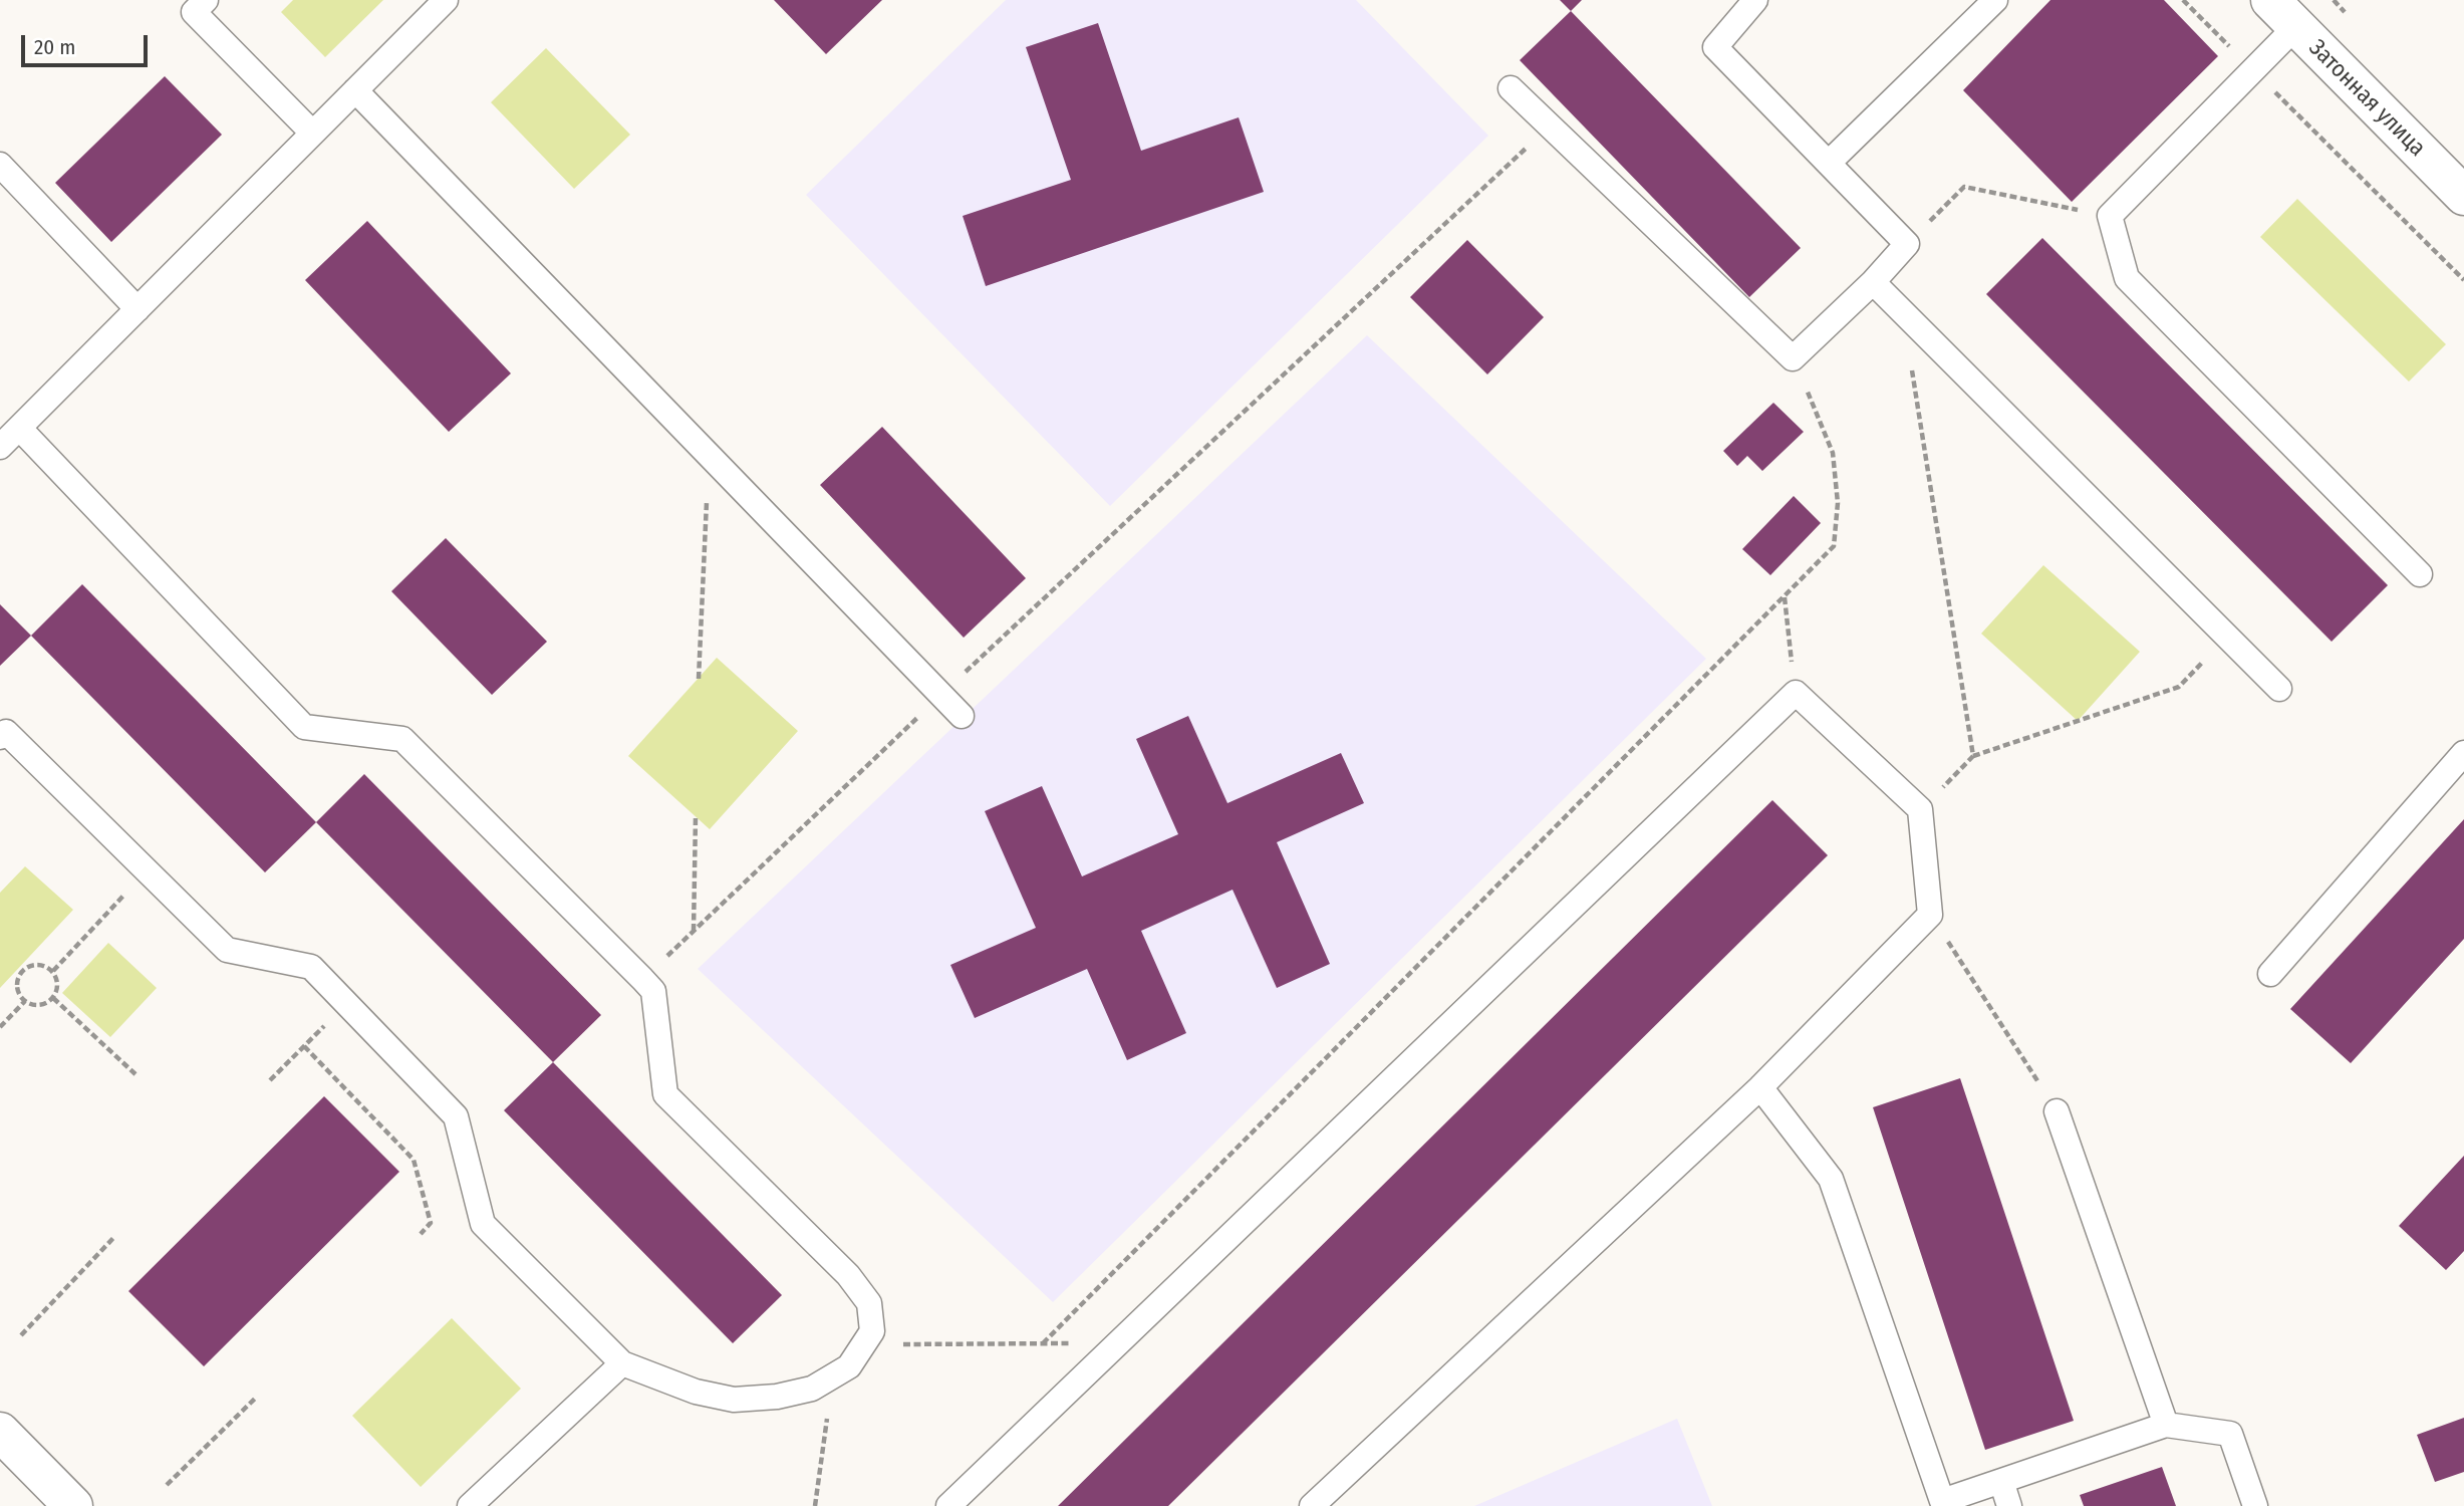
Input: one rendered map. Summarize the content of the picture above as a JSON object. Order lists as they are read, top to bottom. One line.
{"streets":{"street":["Затонная улица"]},"scale_bar":"20 m"}
